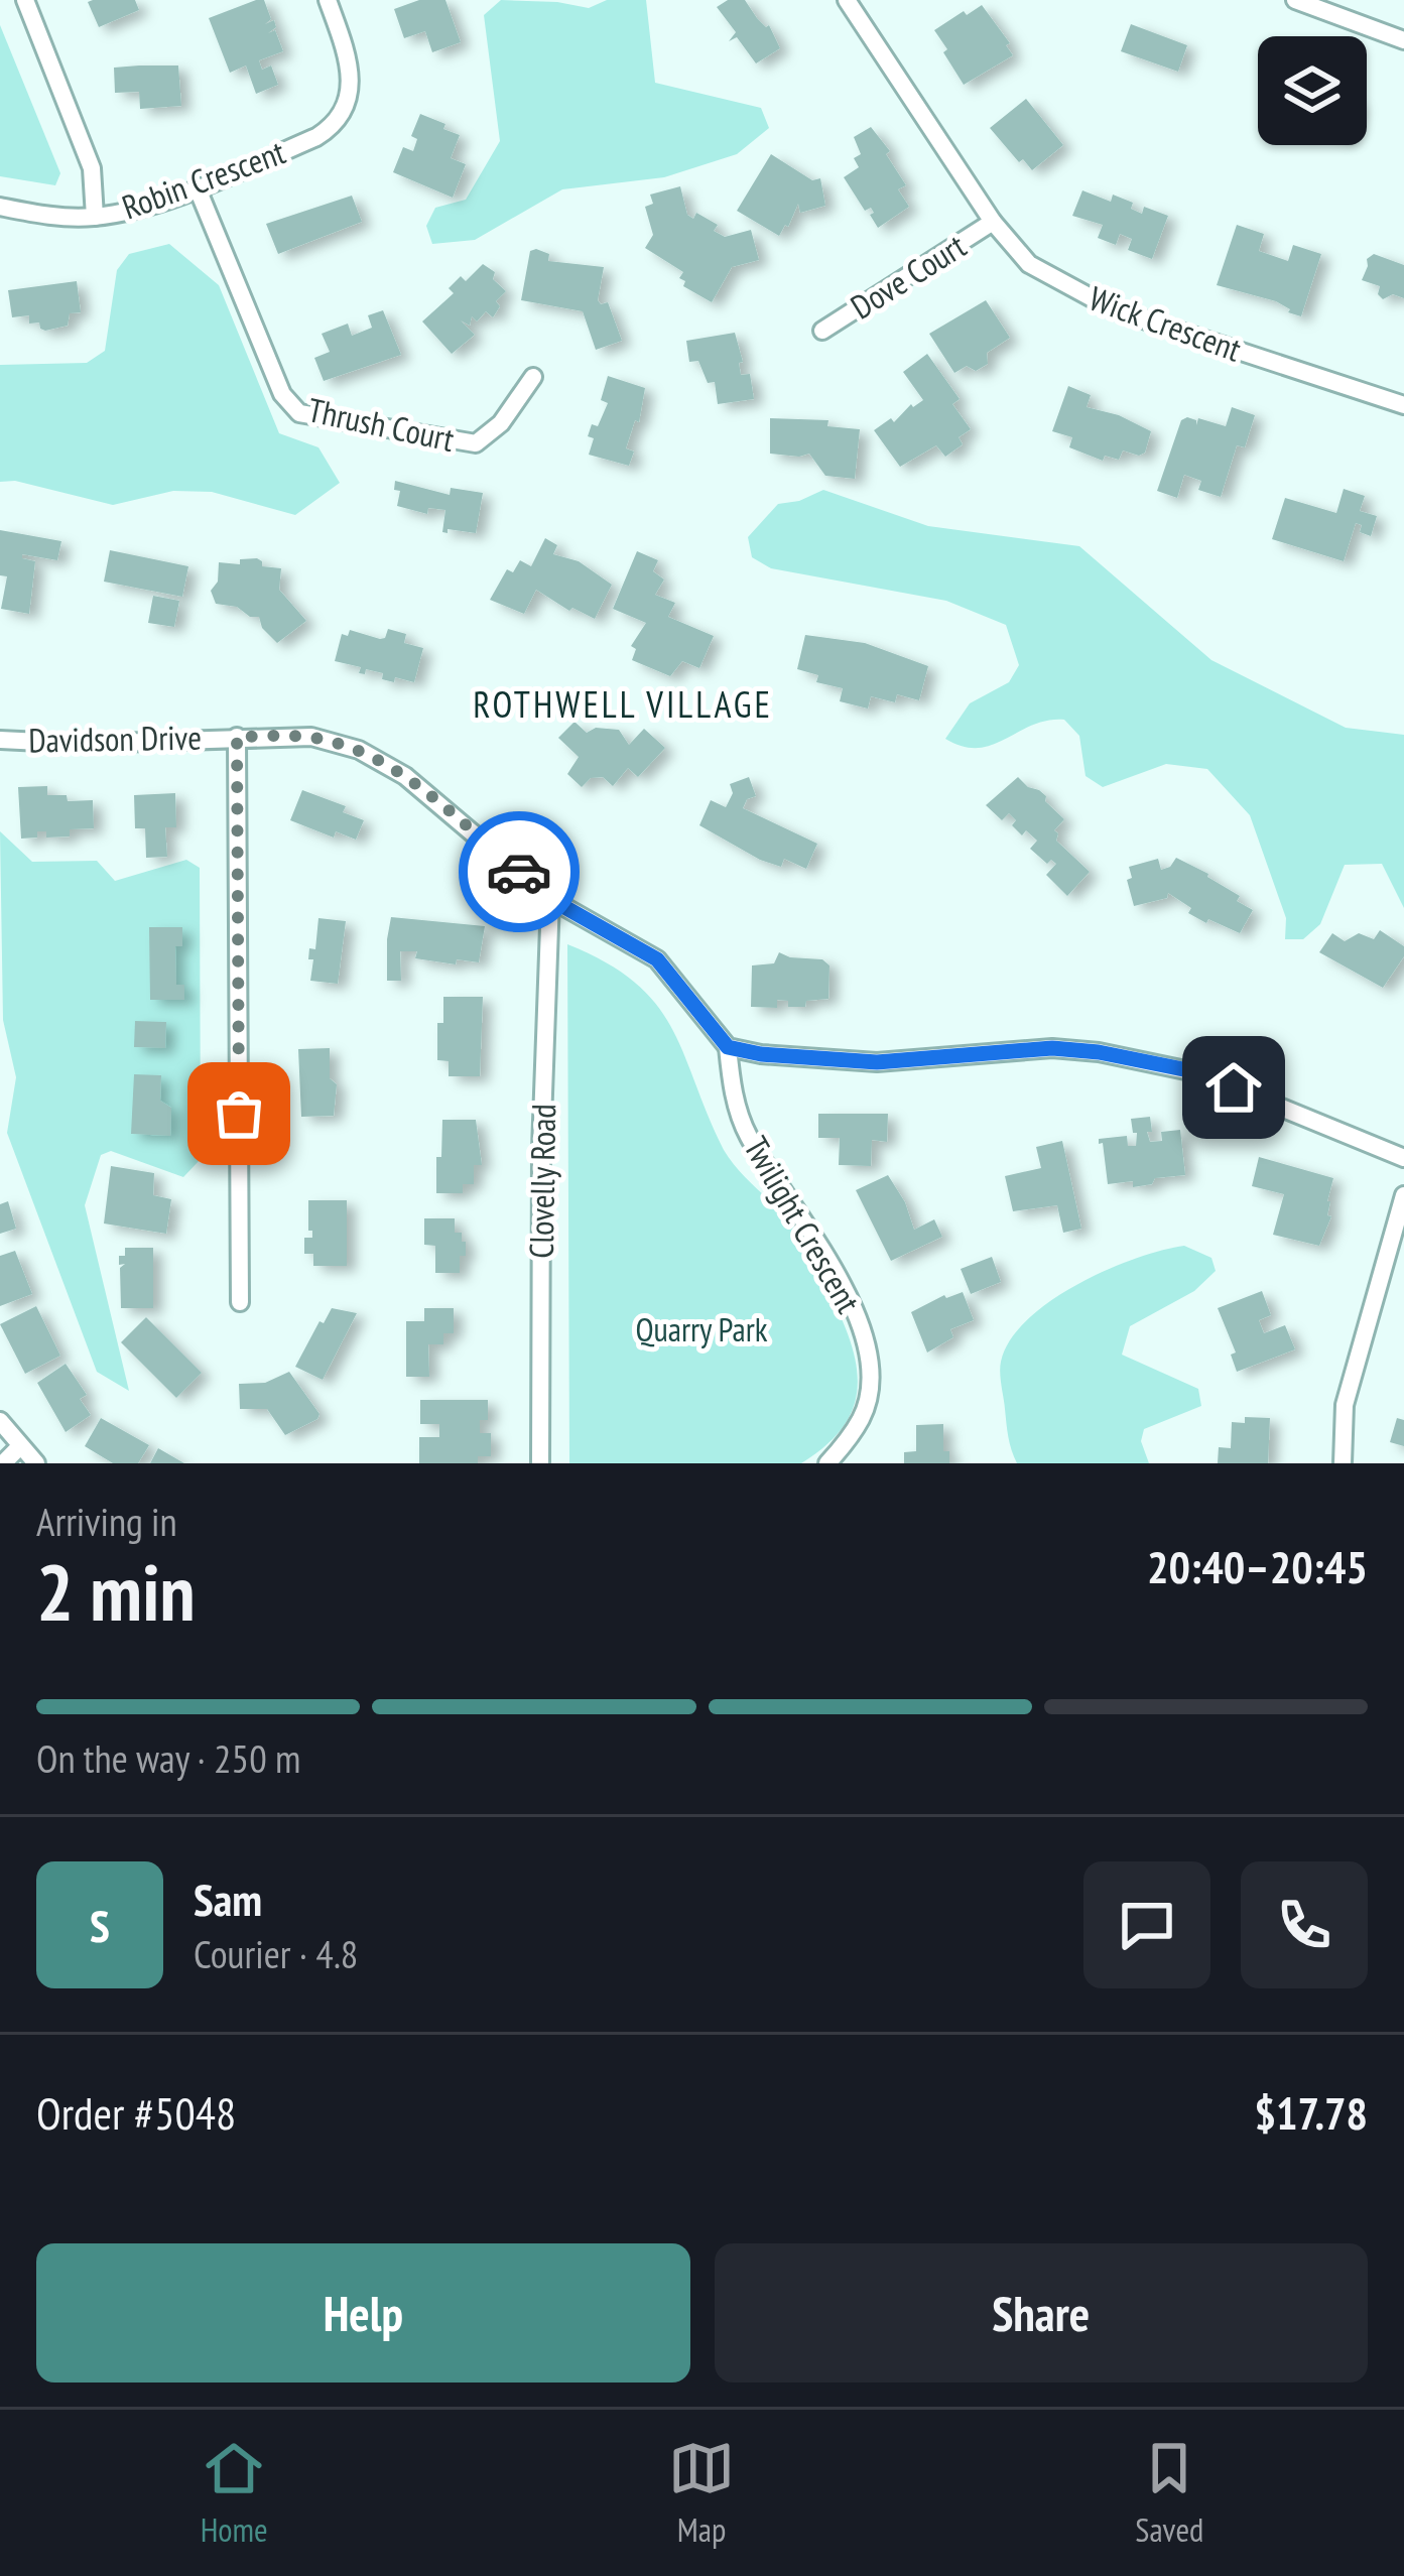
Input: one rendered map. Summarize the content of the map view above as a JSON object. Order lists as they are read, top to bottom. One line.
{"streets":{"street":["Robin Crescent","Dove Court","Wick Crescent","Thrush Court","Davidson Drive","Clovelly Road","Twilight Crescent"]},"crossings":[["Robin Crescent","Thrush Court"],["Dove Court","Wick Crescent"],["Davidson Drive","Clovelly Road"],["Davidson Drive","Twilight Crescent"]],"districts":["ROTHWELL VILLAGE"],"parks":["Quarry Park"],"page":{"heading":["2 min","Arriving in","20:40–20:45"],"panel":["Sam","Courier · 4.8","Order #5048","$17.78"],"bar":"On the way · 250 m","round":"S","buttons":["Help","Share"],"tabs":["Home","Map","Saved"]}}
